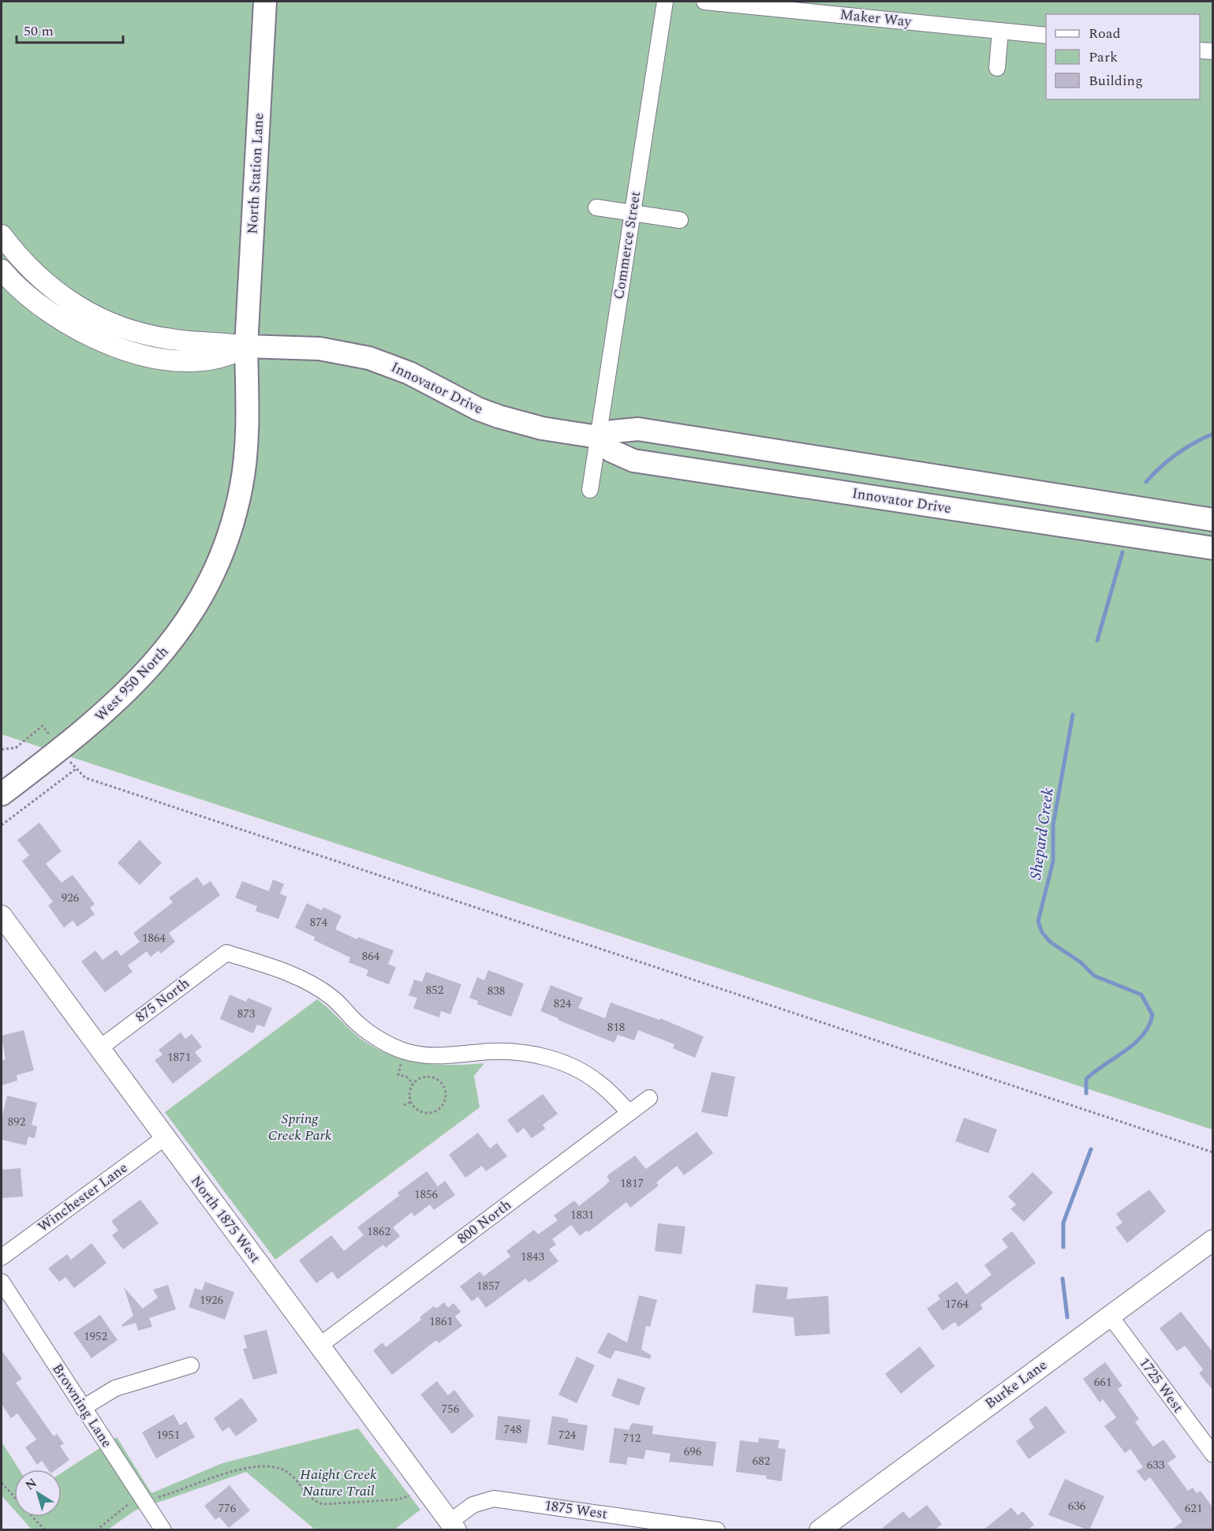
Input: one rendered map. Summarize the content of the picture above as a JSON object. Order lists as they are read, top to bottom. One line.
{"streets":{"main road":["North Station Lane","Innovator Drive","West 950 North"],"street":["Maker Way","Commerce Street","875 North","Winchester Lane","North 1875 West","800 North","Burke Lane","1725 West","Browning Lane","1875 West"]},"crossings":[["North Station Lane","Innovator Drive"],["North Station Lane","West 950 North"],["Commerce Street","Innovator Drive"],["Innovator Drive","West 950 North"],["875 North","North 1875 West"],["875 North","800 North"],["Winchester Lane","North 1875 West"],["North 1875 West","800 North"],["North 1875 West","1875 West"],["Burke Lane","1725 West"]],"water":["Shepard Creek"],"parks":["Spring Creek Park","Haight Creek Nature Trail"],"house_numbers":["926","874","1864","864","852","838","824","873","818","1871","892","1817","1856","1831","1862","1843","1857","1926","1764","1861","1952","661","756","748","1951","724","712","696","682","633","636","776","621"],"legend":["Road","Park","Building"],"scale_bar":"50 m","north":"top left"}
